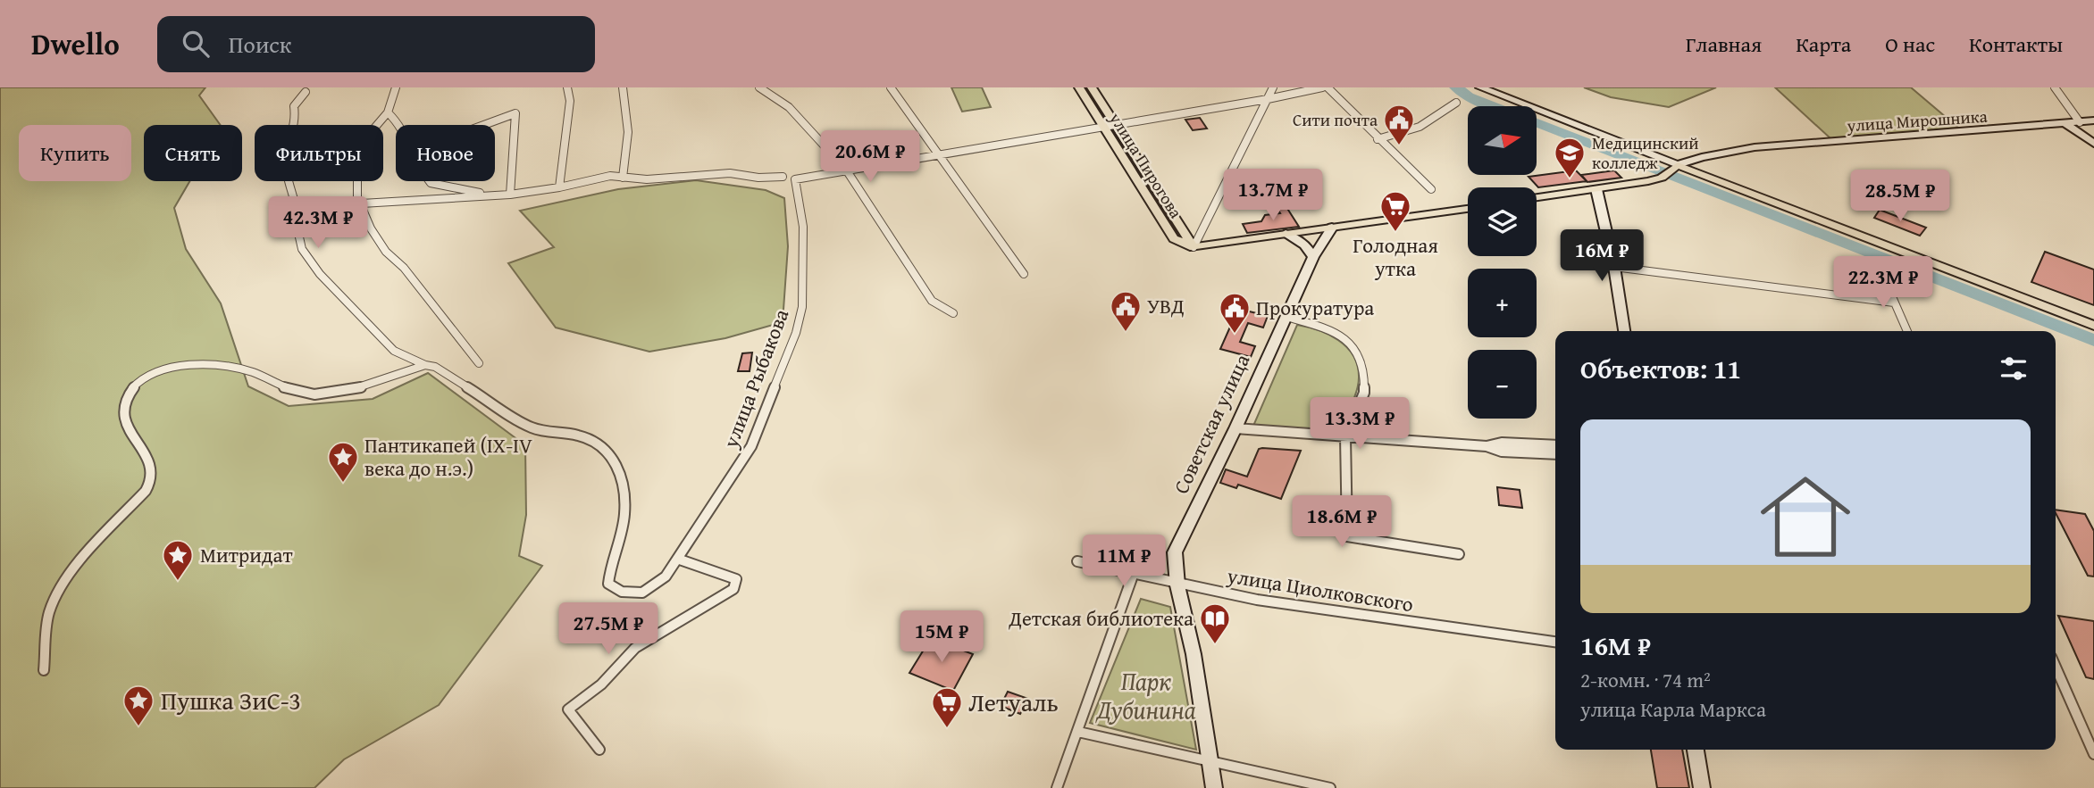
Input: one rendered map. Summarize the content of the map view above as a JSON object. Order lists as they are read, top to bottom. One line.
{"streets":{"main road":["улица Мирошника","улица Пирогова","Советская улица"],"street":["улица Рыбакова","улица Циолковского"]},"crossings":[["Советская улица","улица Циолковского"]],"parks":["Парк Дубинина"],"places":{"public building":["Сити почта","УВД","Прокуратура"],"school or university":["Медицинский колледж"],"supermarket":["Голодная утка","Летуаль"],"place":["Пантикапей (IX-IV века до н.э.)","Митридат","Пушка ЗиС-3"],"library":["Детская библиотека"]},"north":"right","page":{"header":"Dwello","search":"Поиск","nav":["Главная","Карта","О нас","Контакты"],"map_buttons":["+","−"],"chip":["Купить","Снять","Фильтры","Новое"],"price":["20.6M ₽","13.7M ₽","28.5M ₽","42.3M ₽","16M ₽","22.3M ₽","13.3M ₽","18.6M ₽","11M ₽","27.5M ₽","15M ₽"],"heading":"Объектов: 11","list":[{"name":"16M ₽","note":"2-комн. · 74 m² · улица Карла Маркса"}]}}
